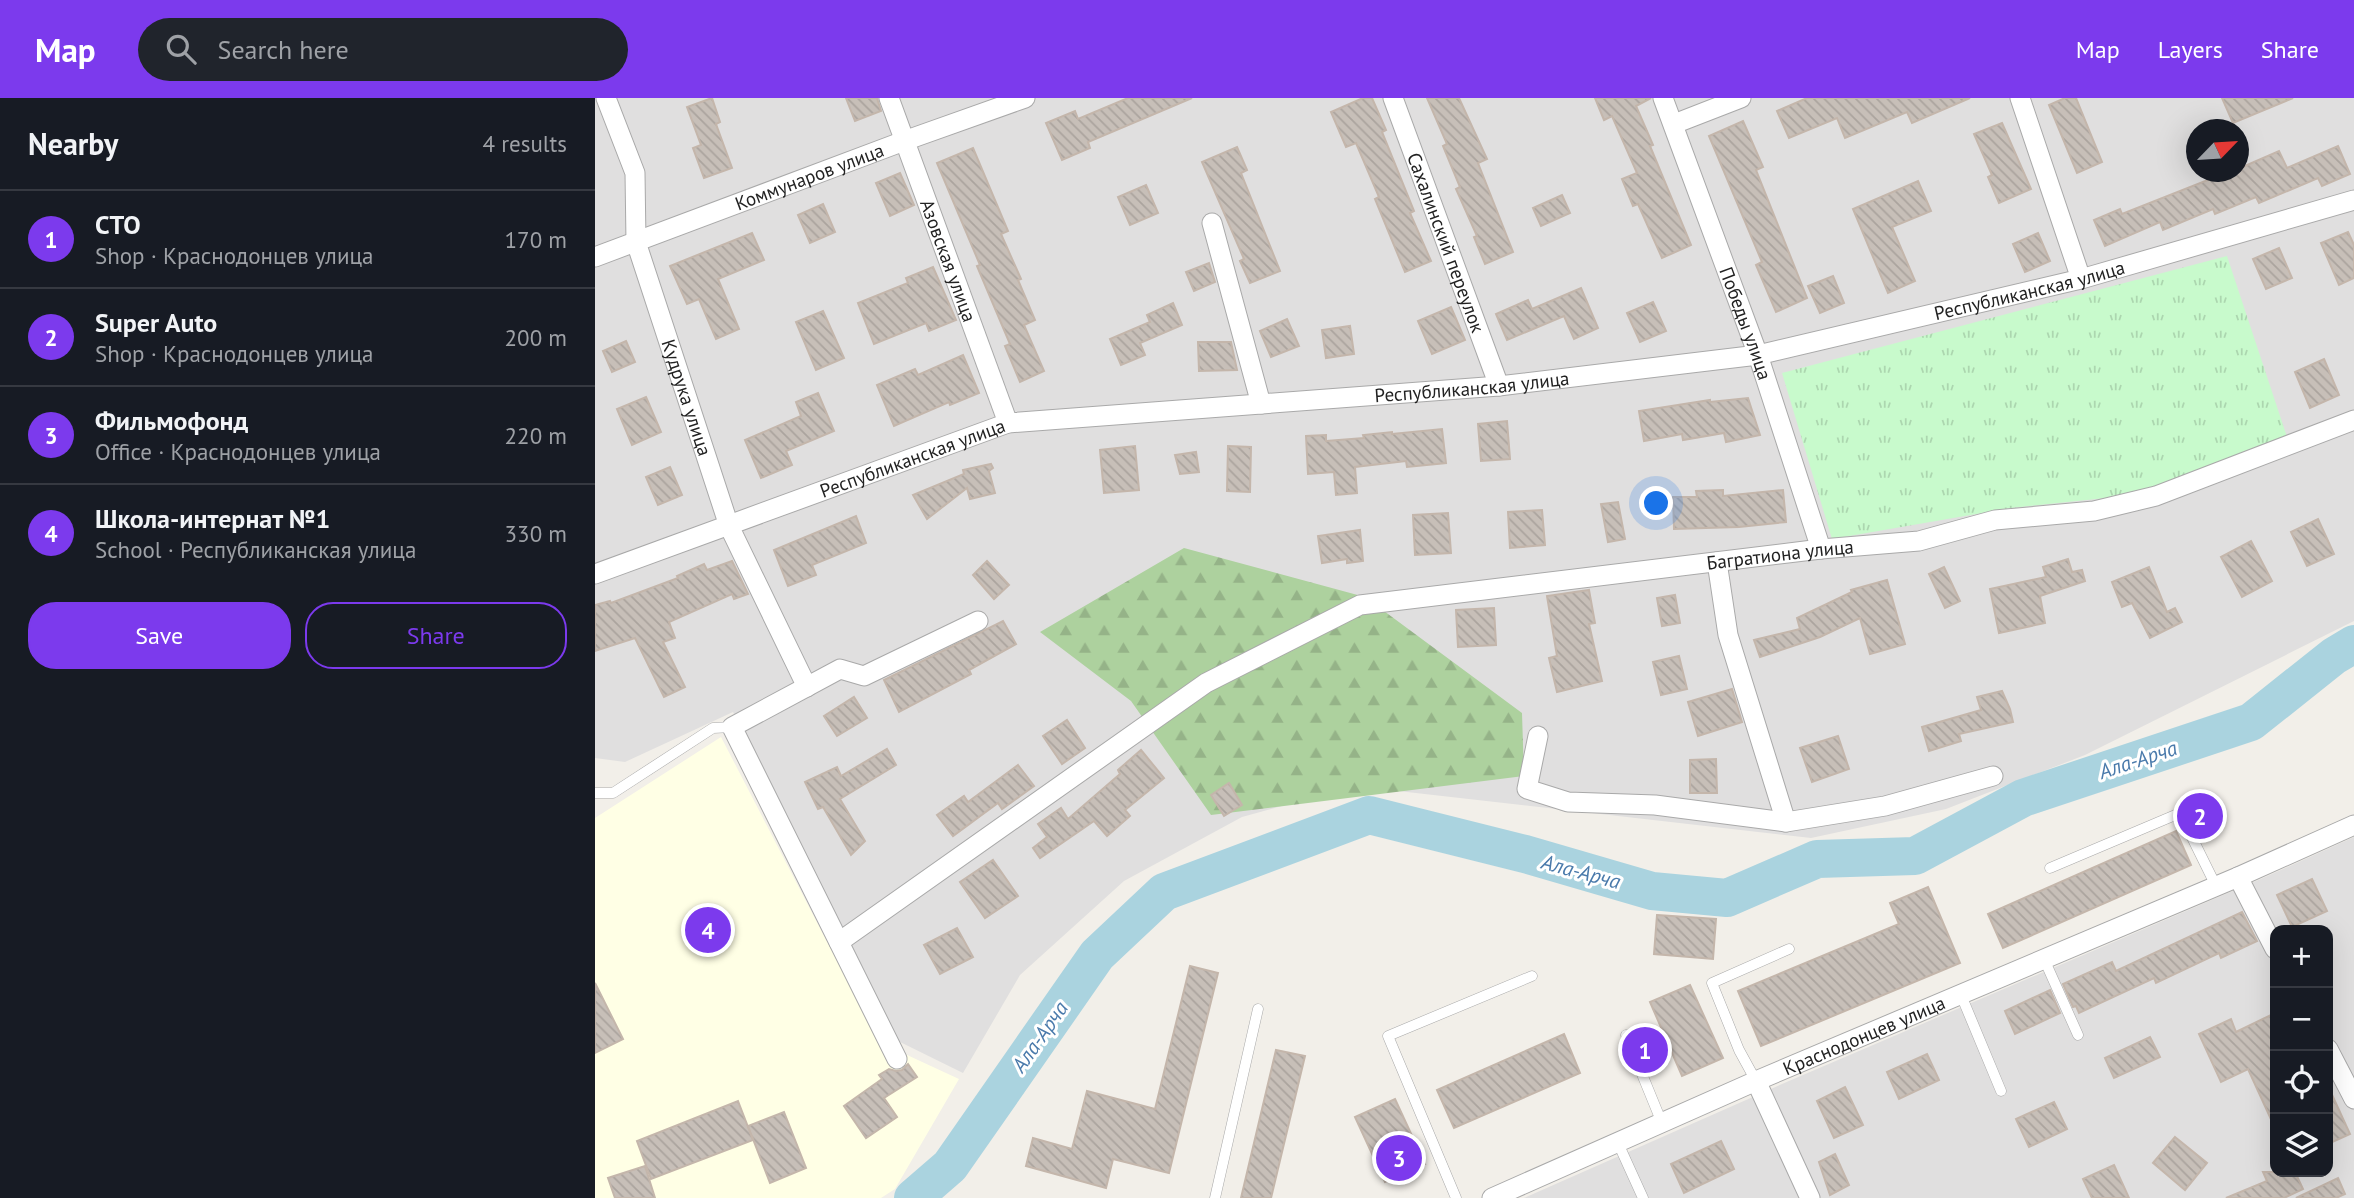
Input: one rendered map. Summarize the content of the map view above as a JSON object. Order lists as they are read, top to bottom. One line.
{"streets":{"street":["Коммунаров улица","Сахалинский переулок","Азовская улица","Республиканская улица","Победы улица","Кудрука улица","Багратиона улица","Краснодонцев улица"]},"crossings":[["Коммунаров улица","Азовская улица"],["Коммунаров улица","Кудрука улица"],["Сахалинский переулок","Республиканская улица"],["Азовская улица","Республиканская улица"],["Республиканская улица","Победы улица"],["Республиканская улица","Кудрука улица"],["Победы улица","Багратиона улица"]],"water":["Ала-Арча"],"north":"top right","page":{"header":"Map","search":"Search here","nav":["Map","Layers","Share"],"heading":["Nearby","4 results"],"list":[{"mark":"1","name":"СТО","note":"Shop · Краснодонцев улица","value":"170 m"},{"mark":"2","name":"Super Auto","note":"Shop · Краснодонцев улица","value":"200 m"},{"mark":"3","name":"Фильмофонд","note":"Office · Краснодонцев улица","value":"220 m"},{"mark":"4","name":"Школа-интернат №1","note":"School · Республиканская улица","value":"330 m"}],"buttons":["Save","Share"],"pins":["2","4","1","3"],"map_buttons":["+","−"]}}
